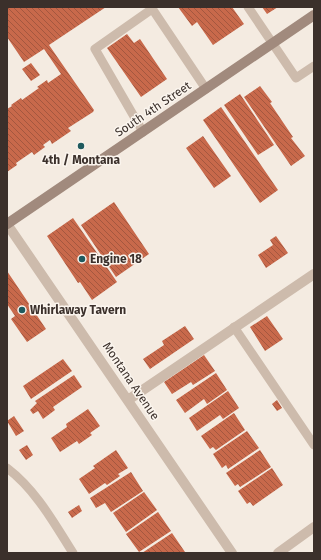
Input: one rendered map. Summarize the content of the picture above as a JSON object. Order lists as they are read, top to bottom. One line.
{"streets":{"main road":["South 4th Street"],"street":["Montana Avenue"]},"crossings":[["South 4th Street","Montana Avenue"]],"places":["4th / Montana","Engine 18","Whirlaway Tavern"]}
